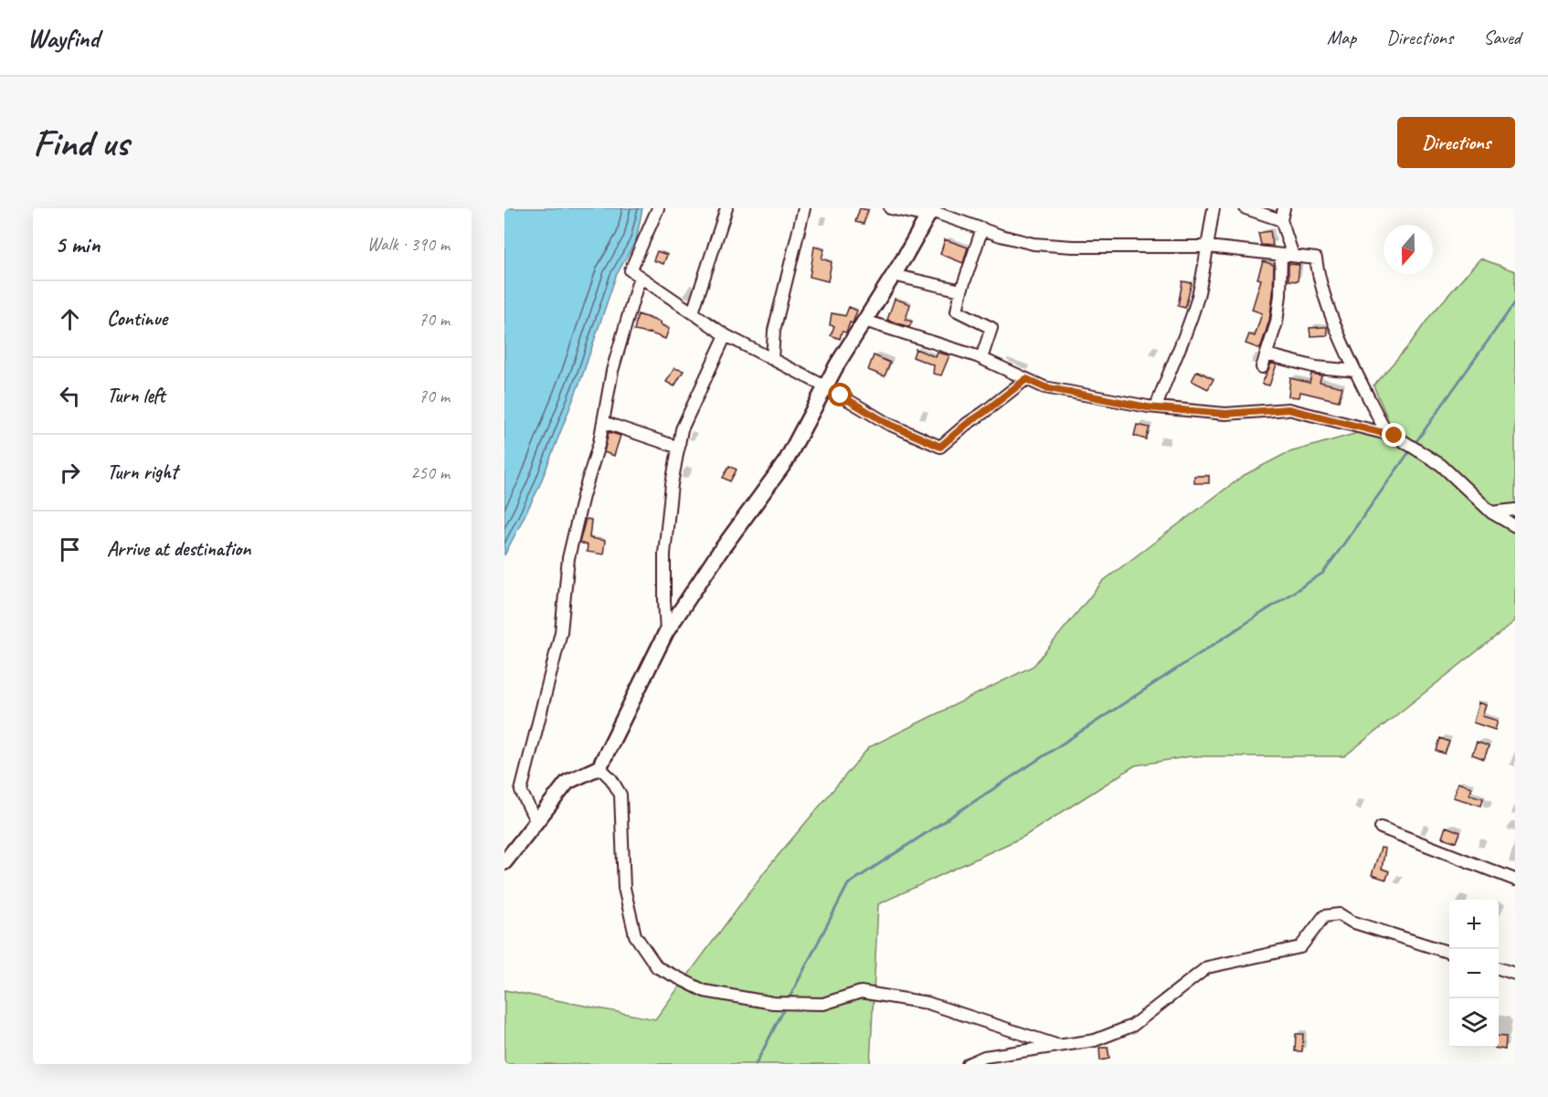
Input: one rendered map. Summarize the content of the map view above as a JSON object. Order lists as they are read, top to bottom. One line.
{"north":"bottom","page":{"header":"Wayfind","nav":["Map","Directions","Saved"],"buttons":"Directions","title":"Find us","heading":["5 min","Walk · 390 m"],"list":[["Continue","70 m"],["Turn left","70 m"],["Turn right","250 m"],"Arrive at destination"],"map_buttons":["+","−"]}}
